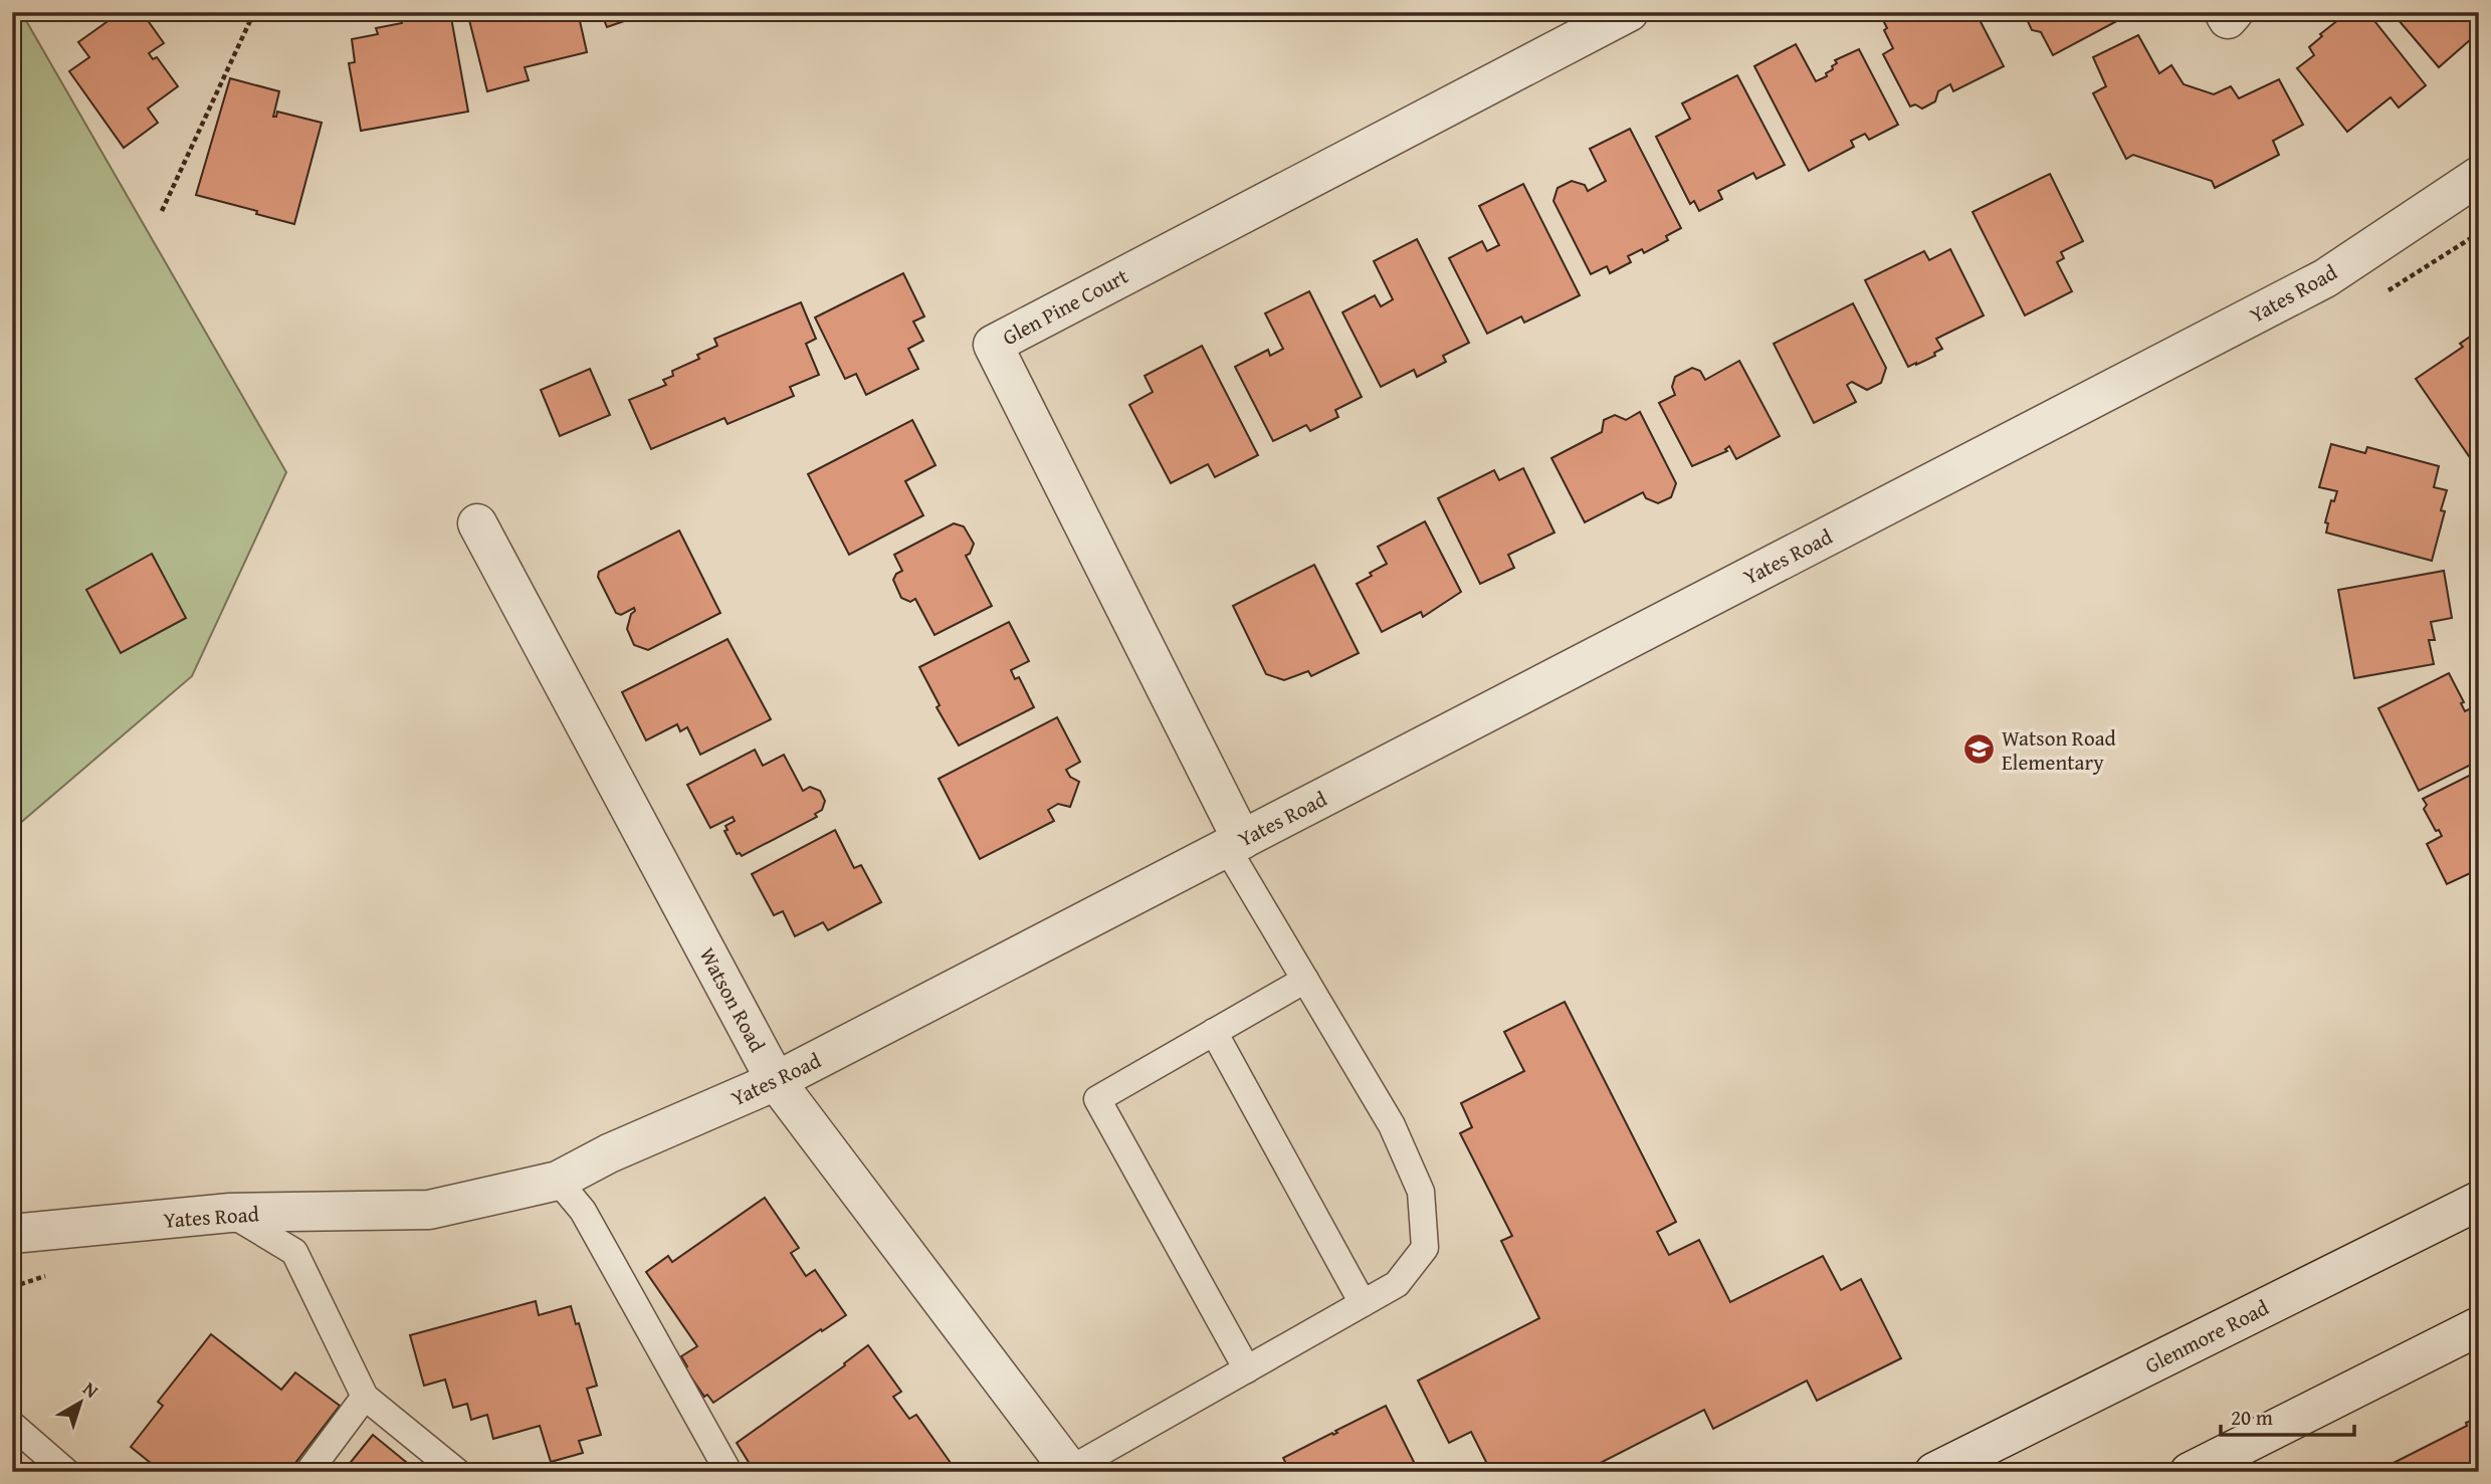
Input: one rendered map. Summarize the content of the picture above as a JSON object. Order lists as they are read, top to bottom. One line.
{"streets":{"street":["Yates Road","Glen Pine Court","Watson Road","Glenmore Road"]},"crossings":[["Yates Road","Glen Pine Court"],["Yates Road","Watson Road"]],"places":{"school or university":["Watson Road Elementary"]},"scale_bar":"20 m","north":"top right"}
